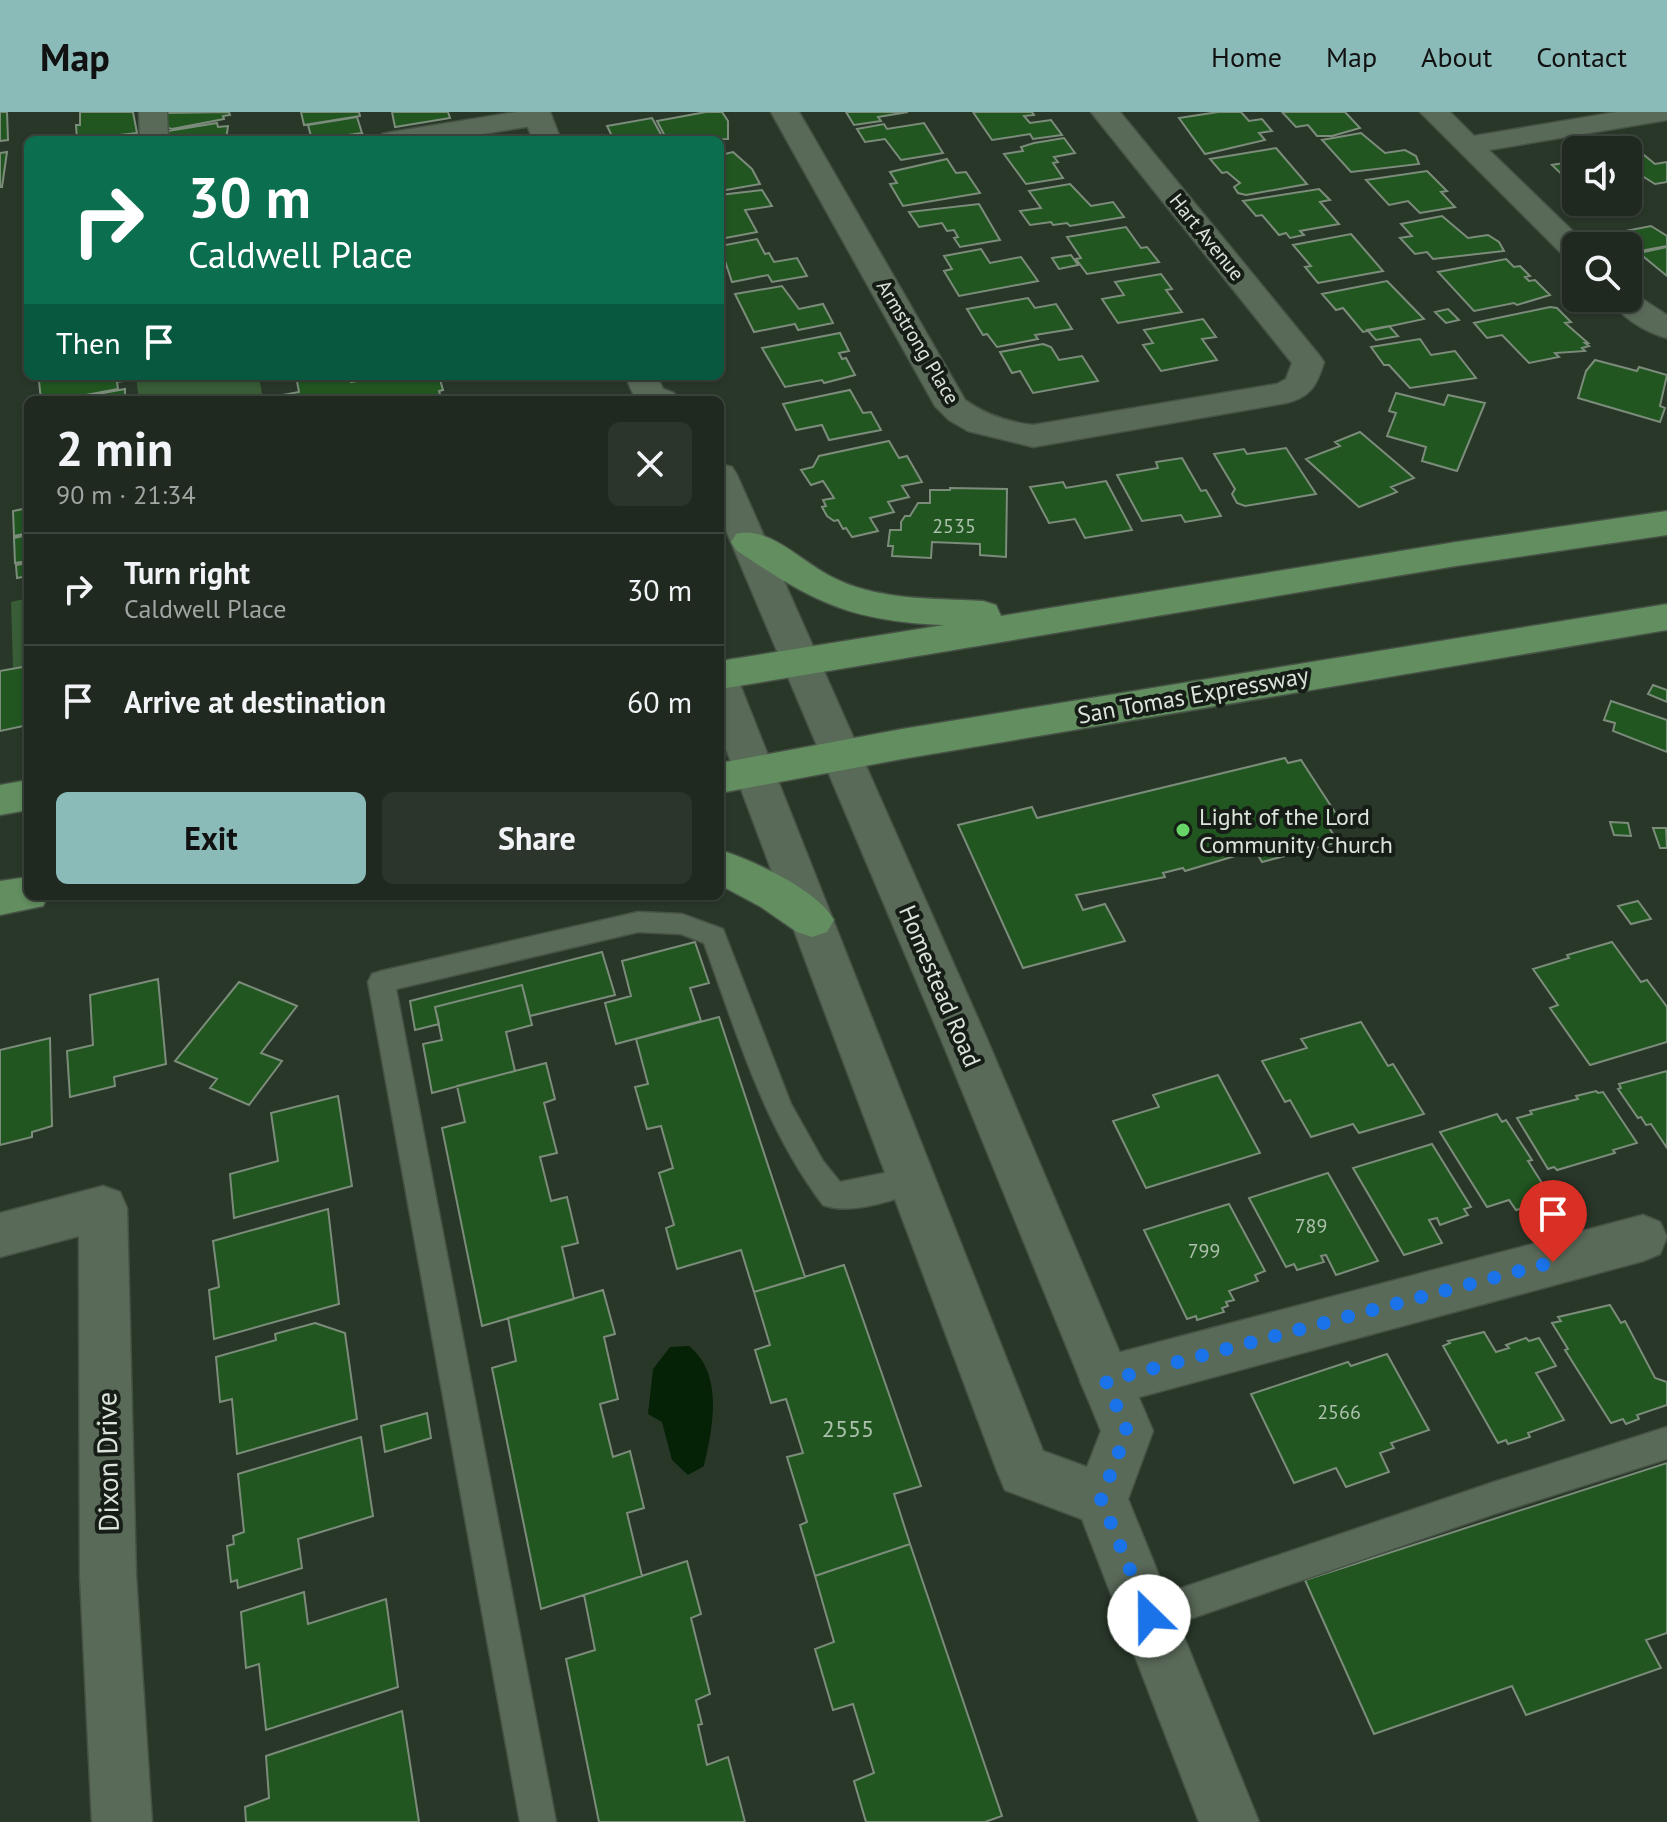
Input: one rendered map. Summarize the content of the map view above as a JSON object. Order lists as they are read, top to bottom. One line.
{"streets":{"highway":["San Tomas Expressway"],"street":["Hart Avenue","Armstrong Place","Homestead Road","Dixon Drive"]},"crossings":[["Hart Avenue","Armstrong Place"],["San Tomas Expressway","Homestead Road"]],"places":["Light of the Lord Community Church"],"house_numbers":["2535","789","799","2566","2555"],"page":{"header":"Map","nav":["Home","Map","About","Contact"],"turn":["30 m","Caldwell Place"],"then":"Then","heading":["2 min","90 m · 21:34"],"list":[{"name":"Turn right","note":"Caldwell Place","value":"30 m"},{"name":"Arrive at destination","value":"60 m"}],"buttons":["Exit","Share"]}}
